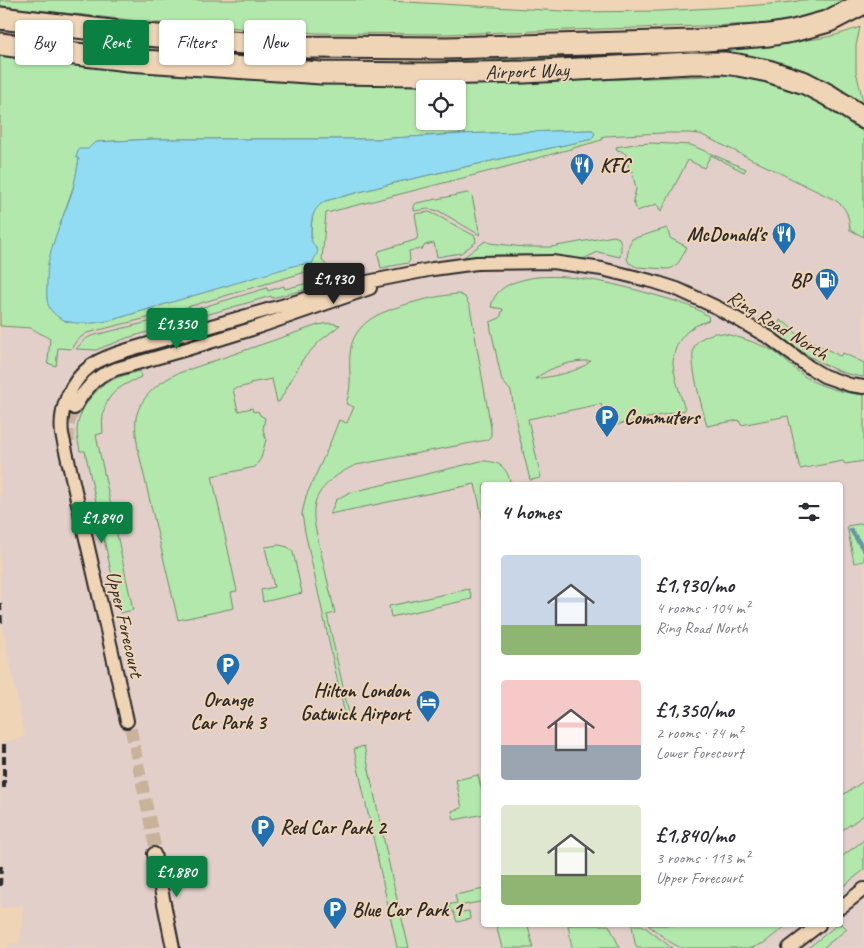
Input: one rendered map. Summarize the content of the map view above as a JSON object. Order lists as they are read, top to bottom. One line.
{"streets":{"highway":["Airport Way"],"street":["Ring Road North","Upper Forecourt"]},"crossings":[["Ring Road North","Upper Forecourt"]],"places":{"restaurant":["KFC","McDonald's"],"fuel station":["BP"],"parking":["Commuters","Orange Car Park 3","Red Car Park 2","Blue Car Park 1"],"hotel":["Hilton London Gatwick Airport"]},"page":{"chip":["Buy","Rent","Filters","New"],"price":["£1,930","£1,350","£1,840","£1,880"],"heading":"4 homes","list":[{"name":"£1,930/mo","note":"4 rooms · 104 m² · Ring Road North"},{"name":"£1,350/mo","note":"2 rooms · 74 m² · Lower Forecourt"},{"name":"£1,840/mo","note":"3 rooms · 113 m² · Upper Forecourt"}]}}
